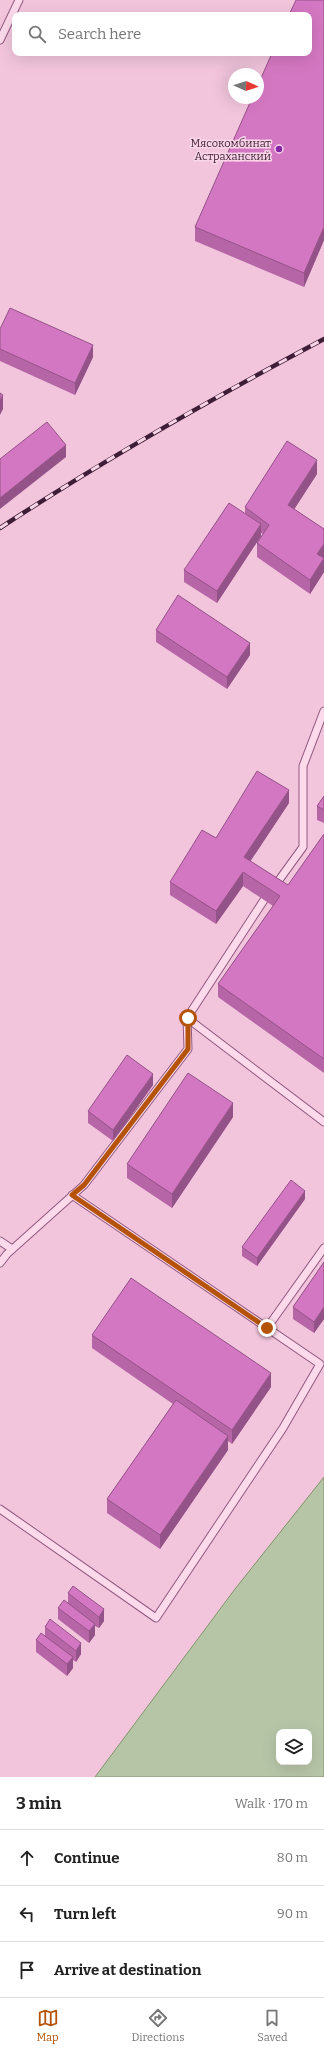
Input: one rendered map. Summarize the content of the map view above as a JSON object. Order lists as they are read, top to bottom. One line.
{"places":["Мясокомбинат Астраханский"],"north":"right","page":{"search":"Search here","heading":["3 min","Walk · 170 m"],"list":[["Continue","80 m"],["Turn left","90 m"],"Arrive at destination"],"nav":["Map","Directions","Saved"]}}
